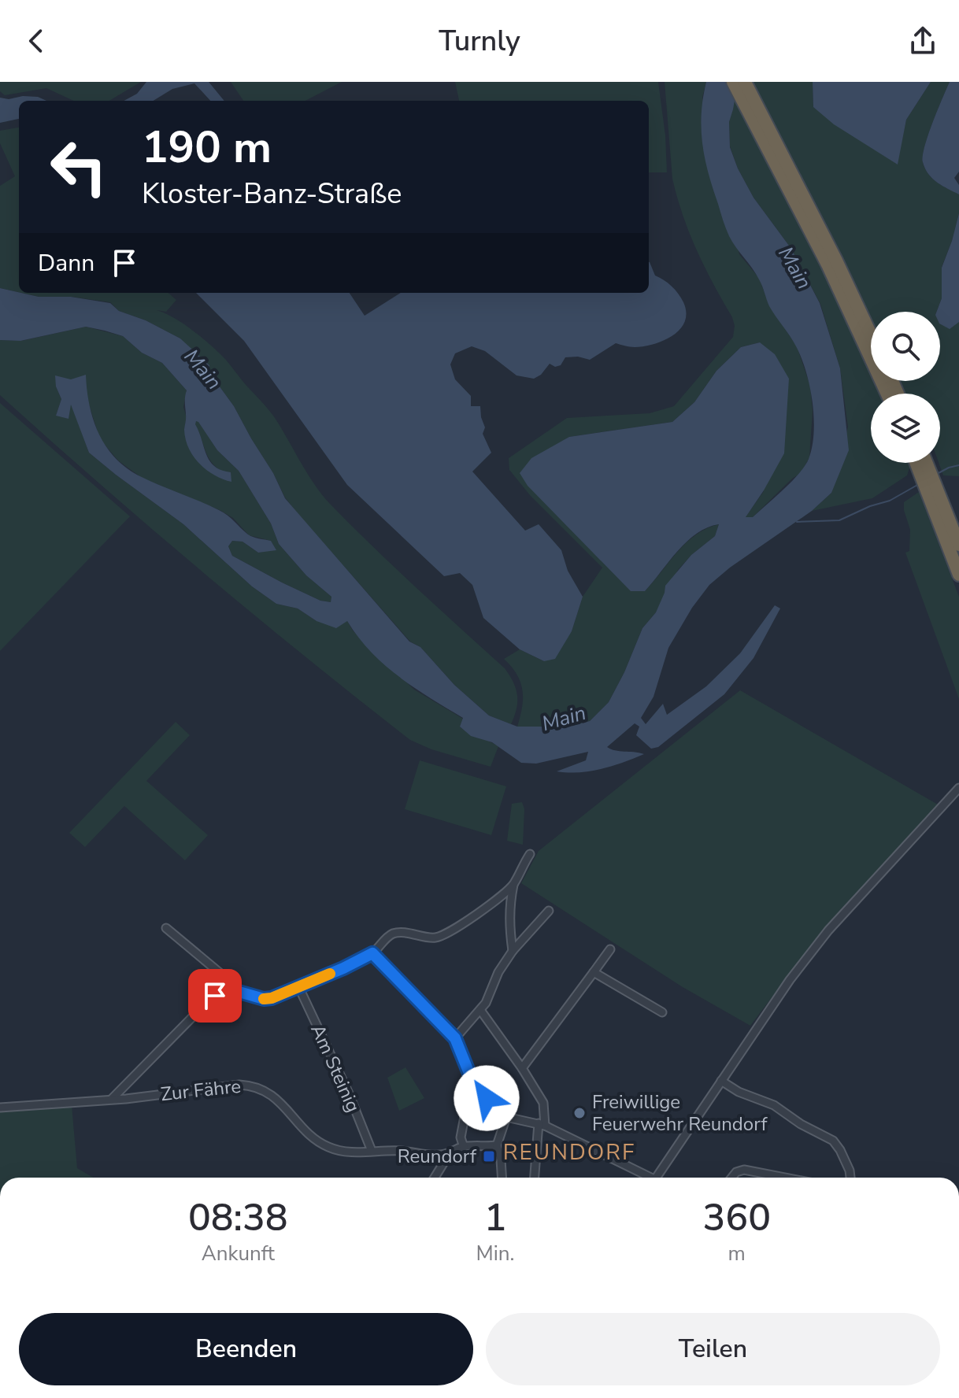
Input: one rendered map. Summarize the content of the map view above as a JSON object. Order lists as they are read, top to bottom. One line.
{"streets":{"street":["Am Steinig","Zur Fähre"]},"crossings":[["Am Steinig","Zur Fähre"]],"districts":["REUNDORF"],"water":["Main"],"places":{"other":["Freiwillige Feuerwehr Reundorf"],"transit":["Reundorf"]},"page":{"header":"Turnly","turn":["190 m","Kloster-Banz-Straße"],"then":"Dann","eta":["08:38","Ankunft","1","Min.","360","m"],"buttons":["Beenden","Teilen"]}}
